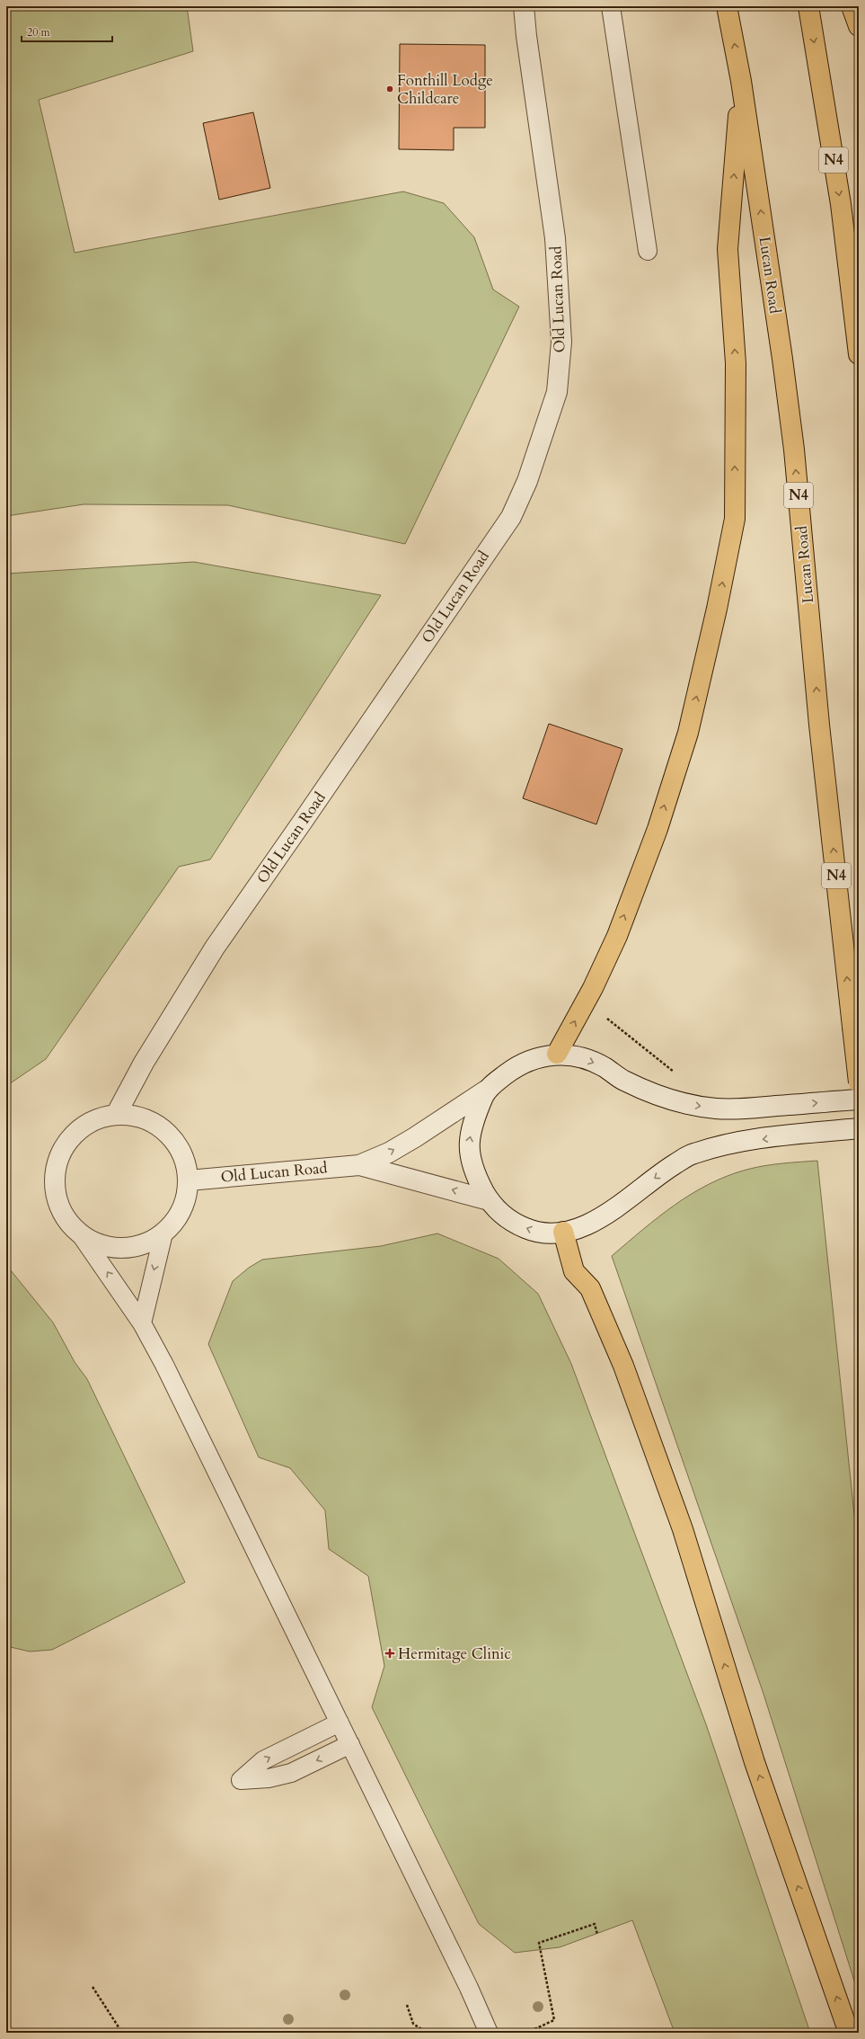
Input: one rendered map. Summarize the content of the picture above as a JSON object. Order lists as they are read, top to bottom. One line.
{"streets":{"highway":["N4","Lucan Road"],"street":["Old Lucan Road"]},"places":{"other":["Fonthill Lodge Childcare"],"health":["Hermitage Clinic"]},"scale_bar":"20 m"}
